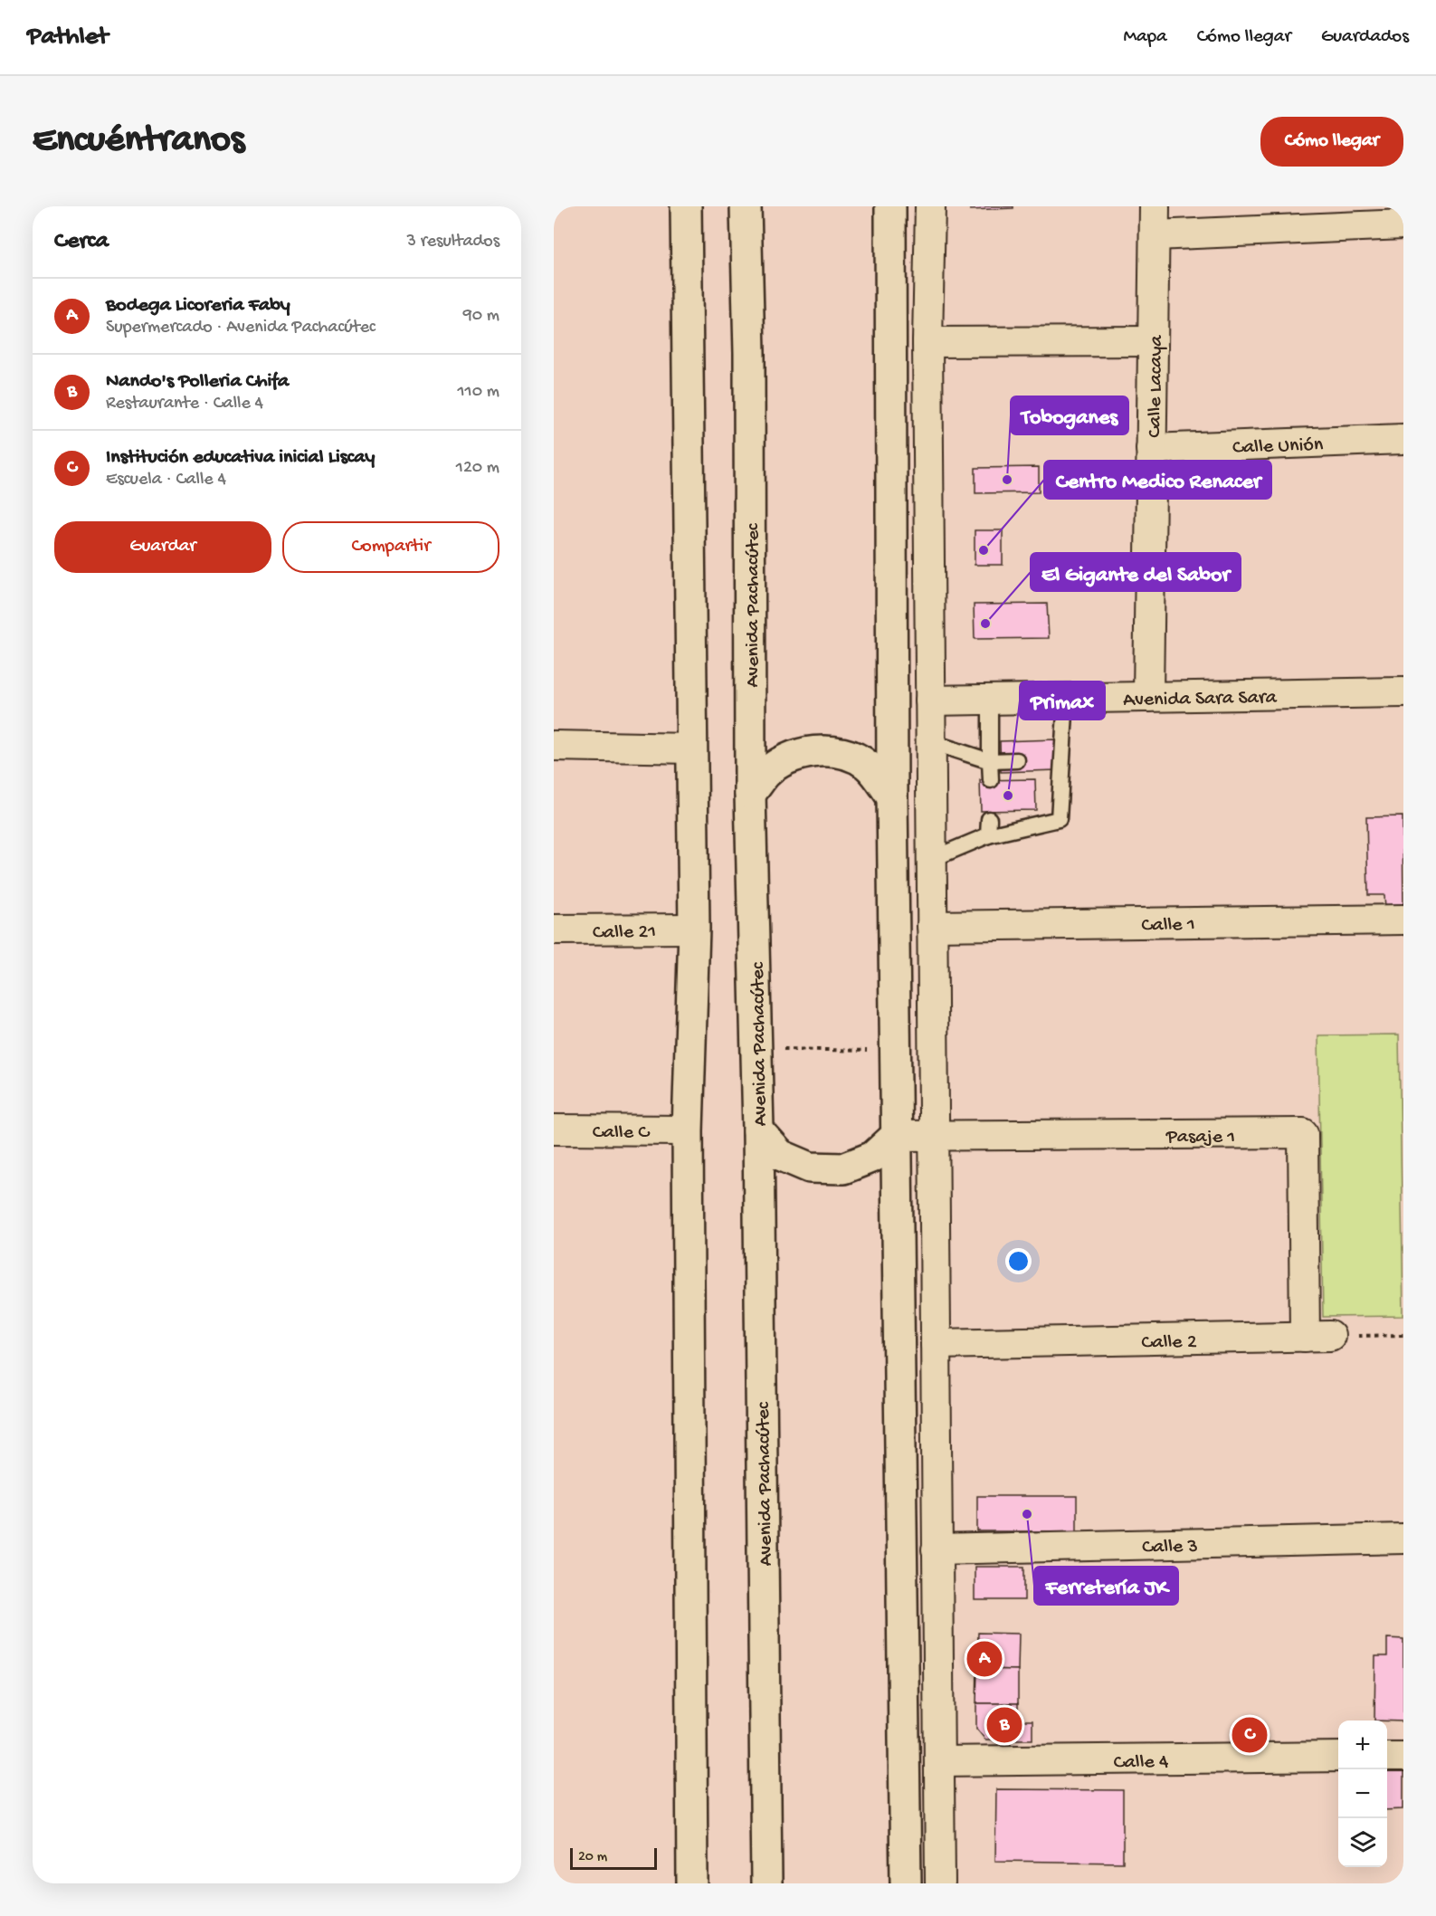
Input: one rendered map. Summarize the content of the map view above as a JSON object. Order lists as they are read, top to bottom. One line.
{"streets":{"main road":["Avenida Pachacútec"],"street":["Calle Lacaya","Calle Unión","Avenida Sara Sara","Calle 1","Calle 21","Calle C","Pasaje 1","Calle 2","Calle 3","Calle 4"]},"crossings":[["Calle Lacaya","Calle Unión"],["Calle Lacaya","Avenida Sara Sara"],["Pasaje 1","Calle 2"]],"places":["Toboganes","Centro Medico Renacer","El Gigante del Sabor","Primax","Ferretería JK"],"scale_bar":"20 m","page":{"header":"Pathlet","nav":["Mapa","Cómo llegar","Guardados"],"buttons":["Cómo llegar",["Guardar","Compartir"]],"title":"Encuéntranos","heading":["Cerca","3 resultados"],"list":[{"mark":"A","name":"Bodega Licoreria Faby","note":"Supermercado · Avenida Pachacútec","value":"90 m"},{"mark":"B","name":"Nando's Polleria Chifa","note":"Restaurante · Calle 4","value":"110 m"},{"mark":"C","name":"Institución educativa inicial Liscay","note":"Escuela · Calle 4","value":"120 m"}],"pins":["A","B","C"],"map_buttons":["+","−"],"scale":"20 m"}}
